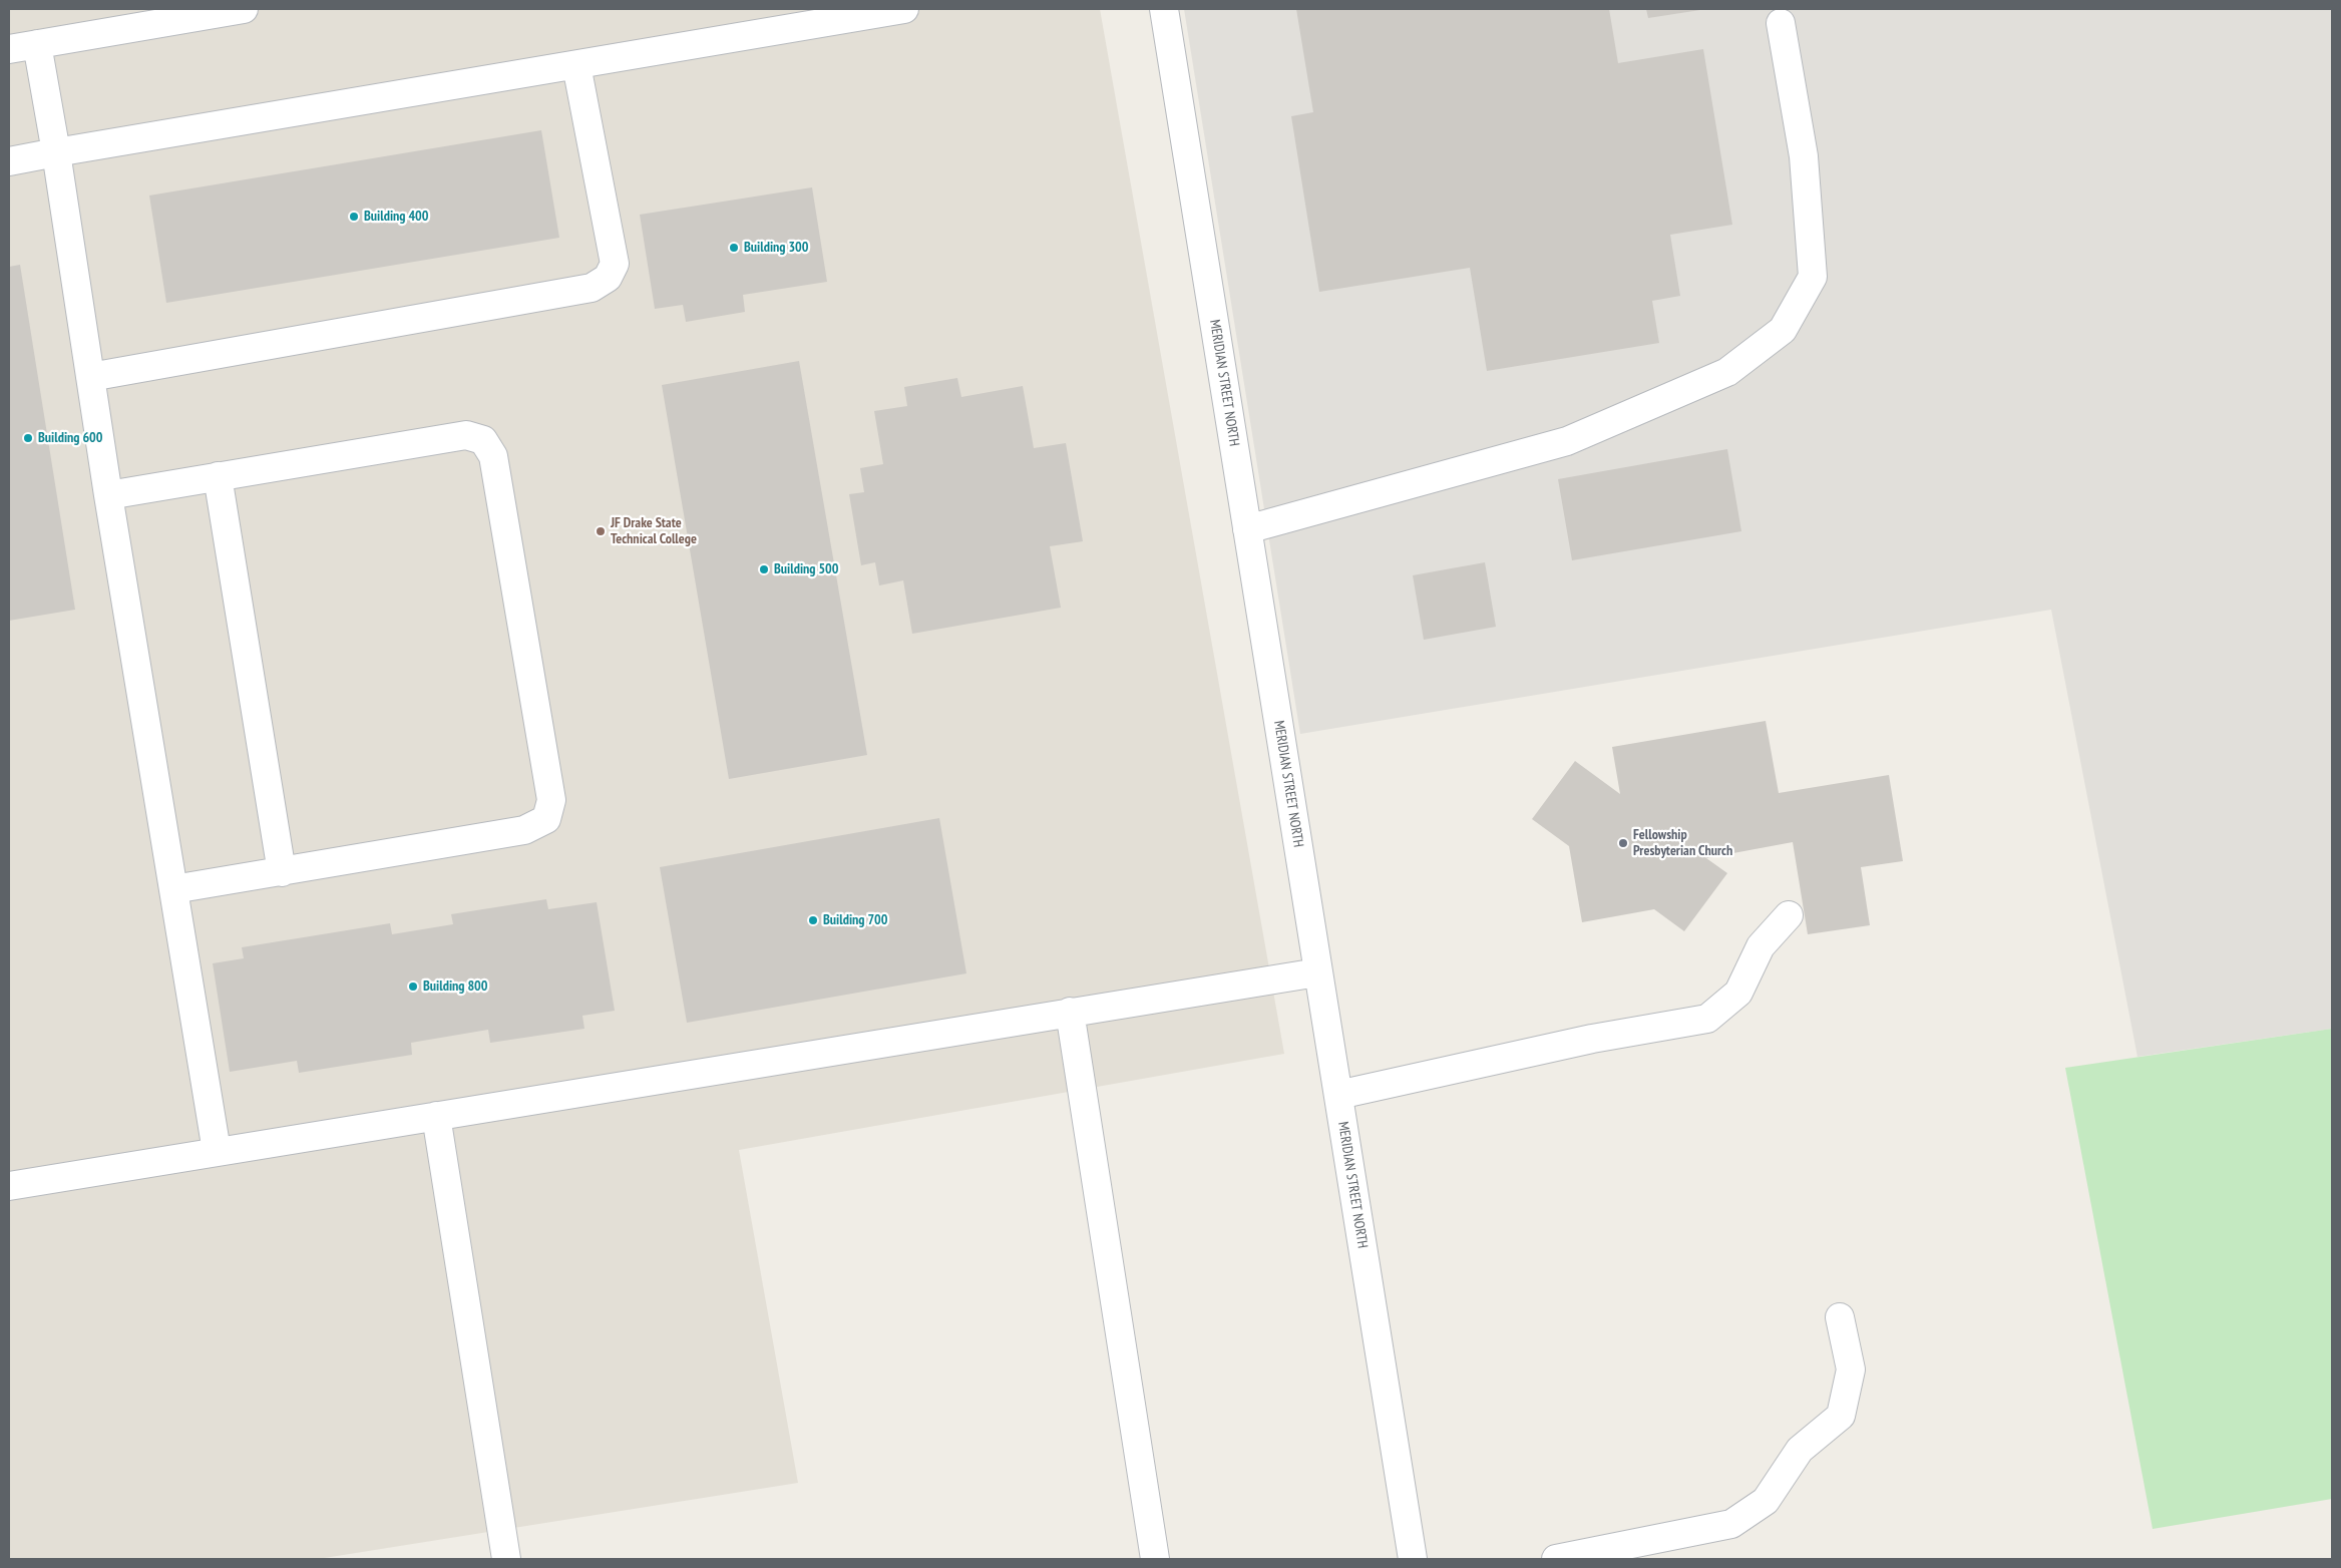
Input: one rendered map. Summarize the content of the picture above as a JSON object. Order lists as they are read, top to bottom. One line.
{"streets":{"street":["MERIDIAN STREET NORTH"]},"places":["Building 400","Building 300","Building 600","JF Drake State Technical College","Building 500","Fellowship Presbyterian Church","Building 700","Building 800"]}
